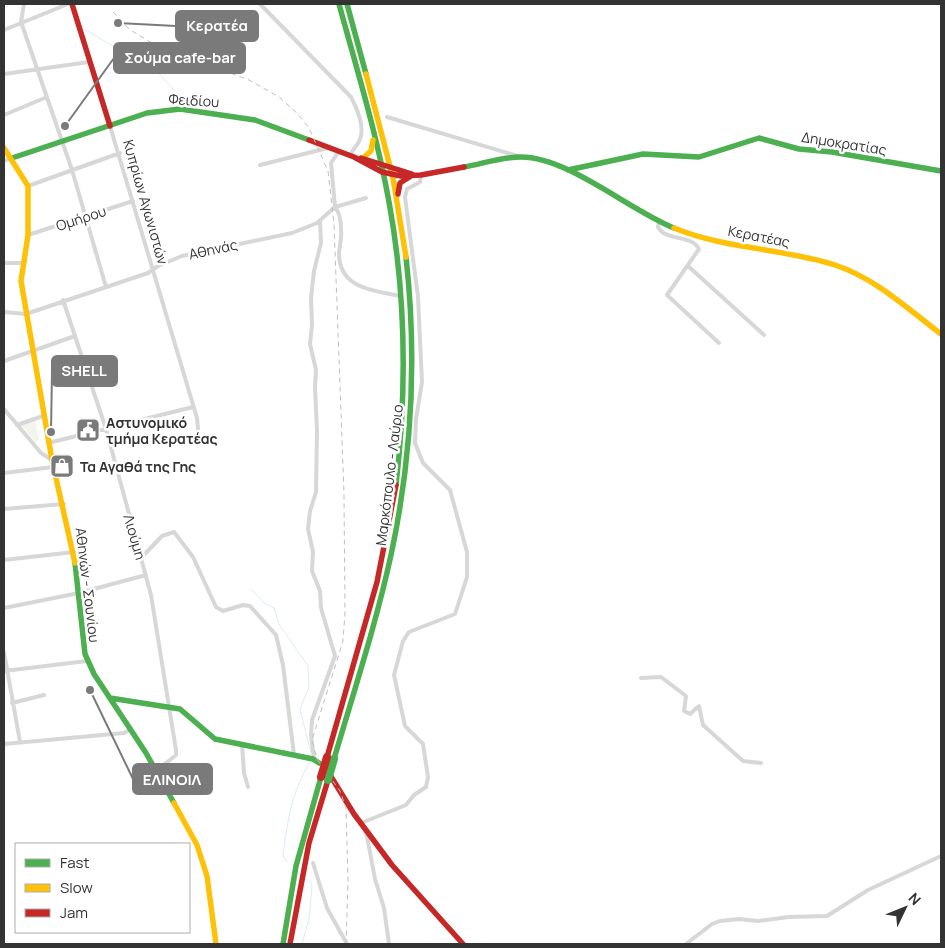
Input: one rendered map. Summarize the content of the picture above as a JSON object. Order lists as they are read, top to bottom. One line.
{"streets":{"main road":["Φειδίου","Δημοκρατίας","Κυπρίων Αγωνιστών","Κερατέας","Μαρκόπουλο - Λαύριο","Αθηνών - Σουνίου"],"street":["Ομήρου","Αθηνάς","Λιούμη"]},"crossings":[["Φειδίου","Κυπρίων Αγωνιστών"],["Φειδίου","Αθηνών - Σουνίου"],["Δημοκρατίας","Κερατέας"],["Κυπρίων Αγωνιστών","Ομήρου"],["Κυπρίων Αγωνιστών","Αθηνάς"],["Ομήρου","Αθηνών - Σουνίου"],["Κερατέας","Μαρκόπουλο - Λαύριο"],["Αθηνάς","Λιούμη"],["Αθηνάς","Αθηνών - Σουνίου"],["Λιούμη","Αθηνών - Σουνίου"]],"places":{"other":["Κερατέα","Σούμα cafe-bar","SHELL","ΕΛΙΝΟΙΛ"],"public building":["Αστυνομικό τμήμα Κερατέας"],"shop":["Τα Αγαθά της Γης"]},"legend":["Fast","Slow","Jam"],"north":"top right"}
